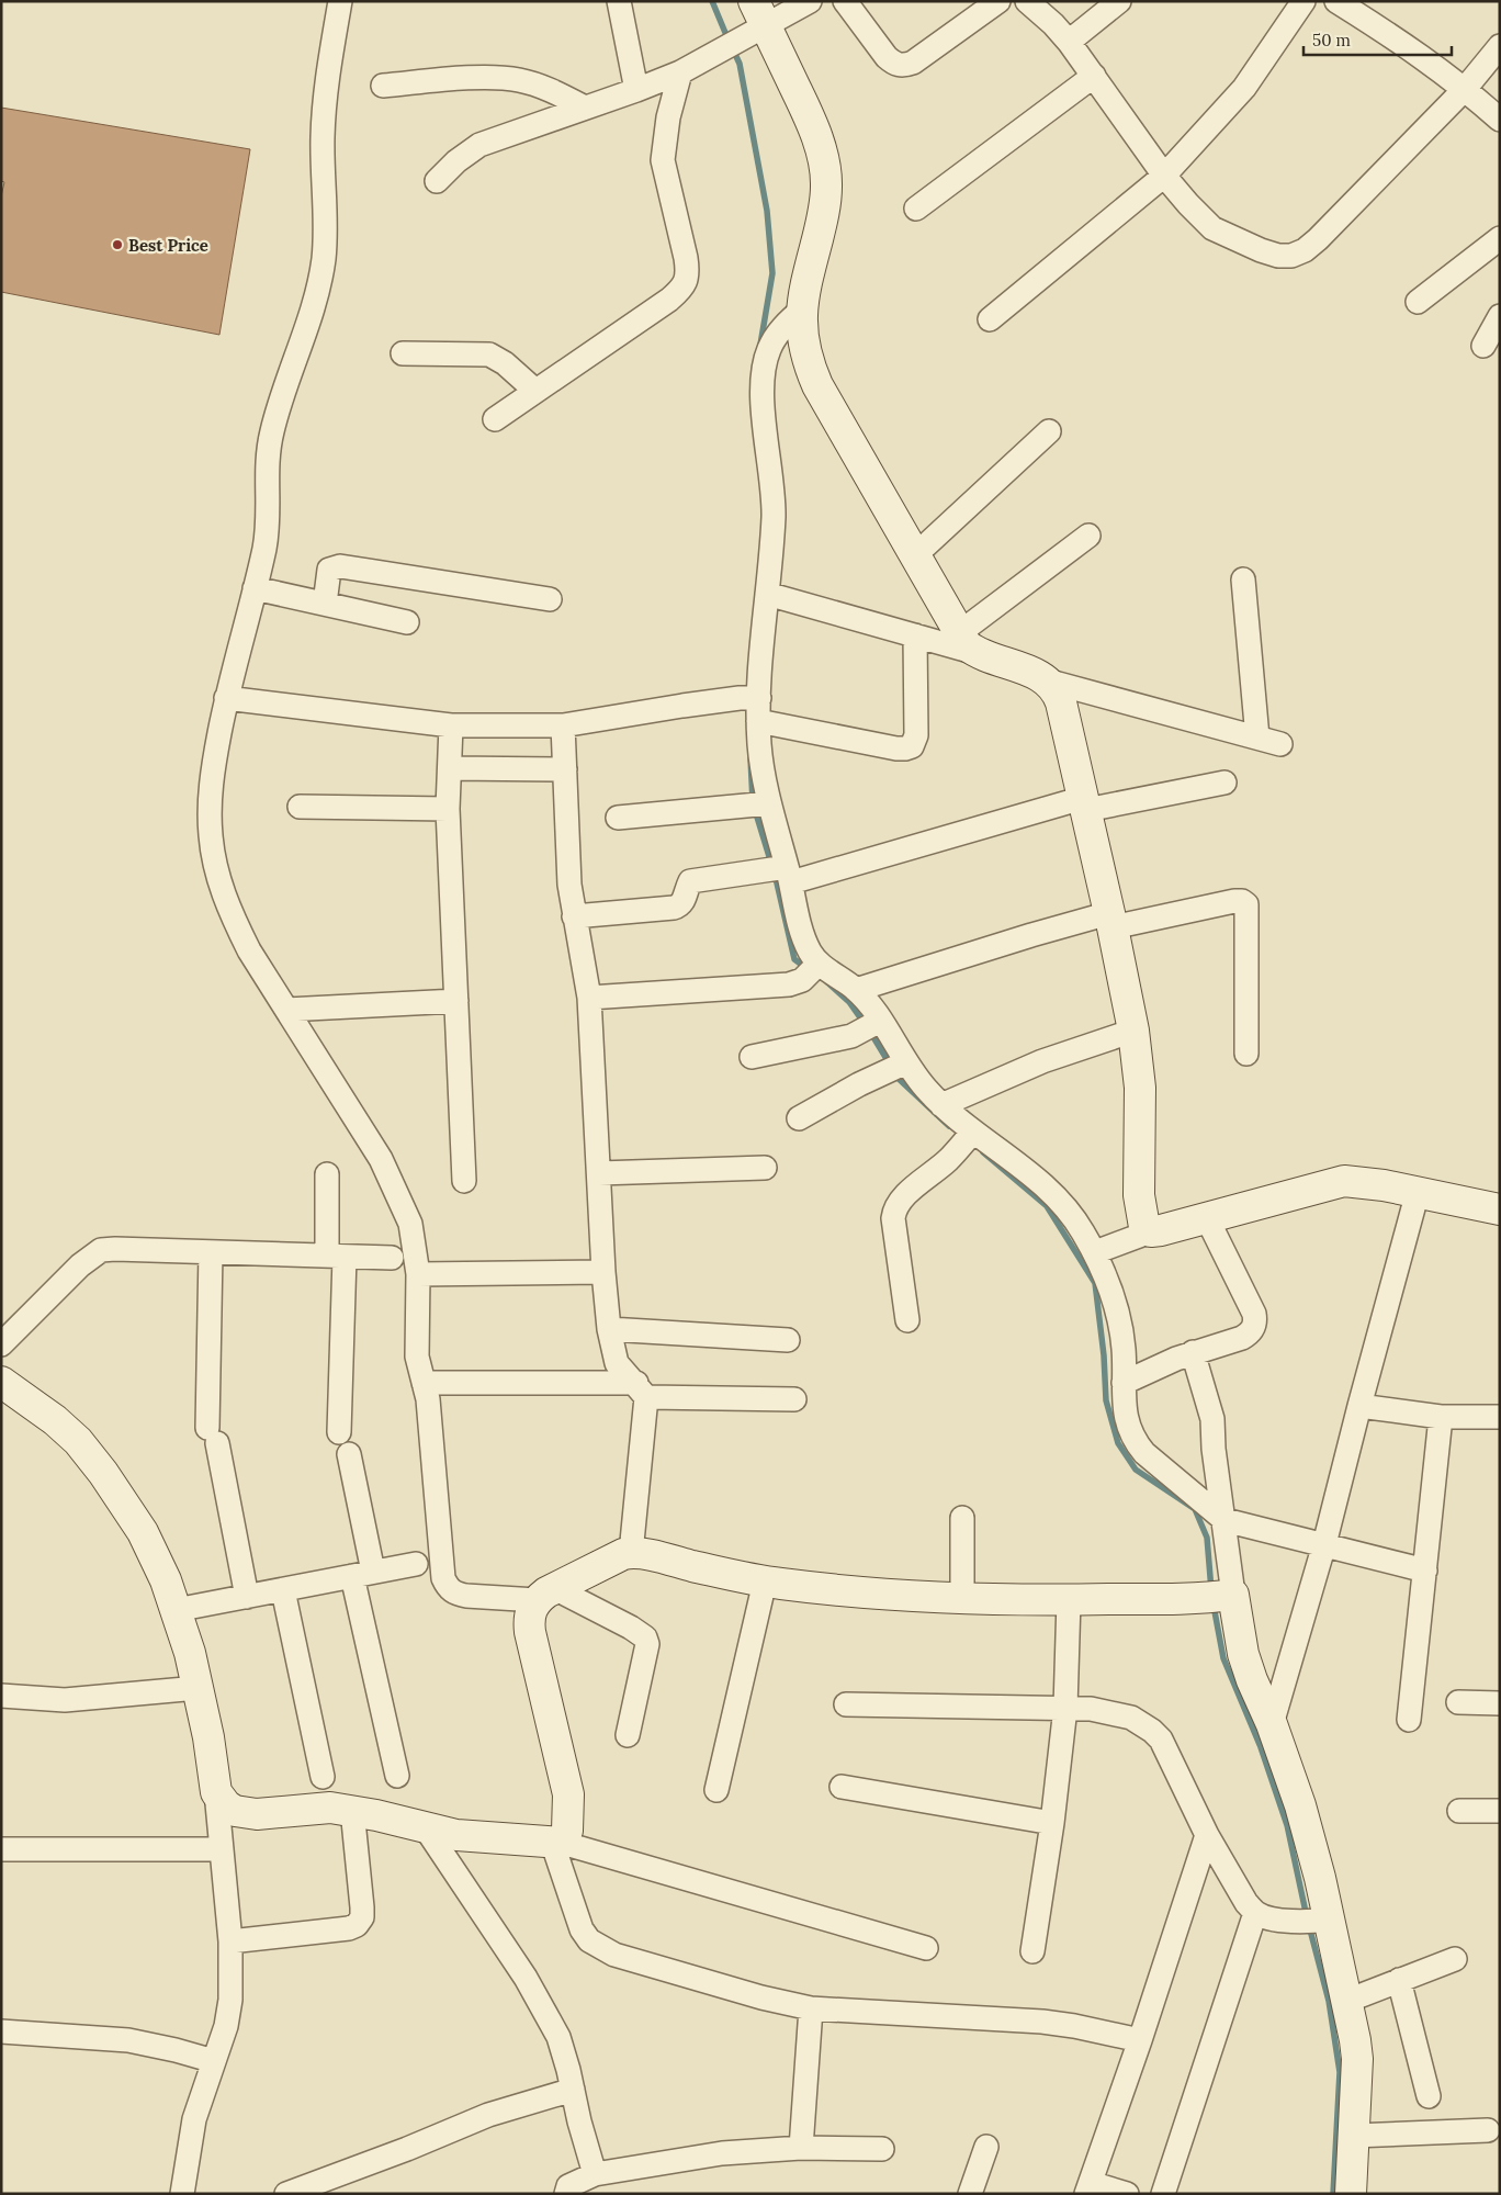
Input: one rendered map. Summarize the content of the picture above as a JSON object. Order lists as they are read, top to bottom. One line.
{"places":["Best Price"],"scale_bar":"50 m"}
